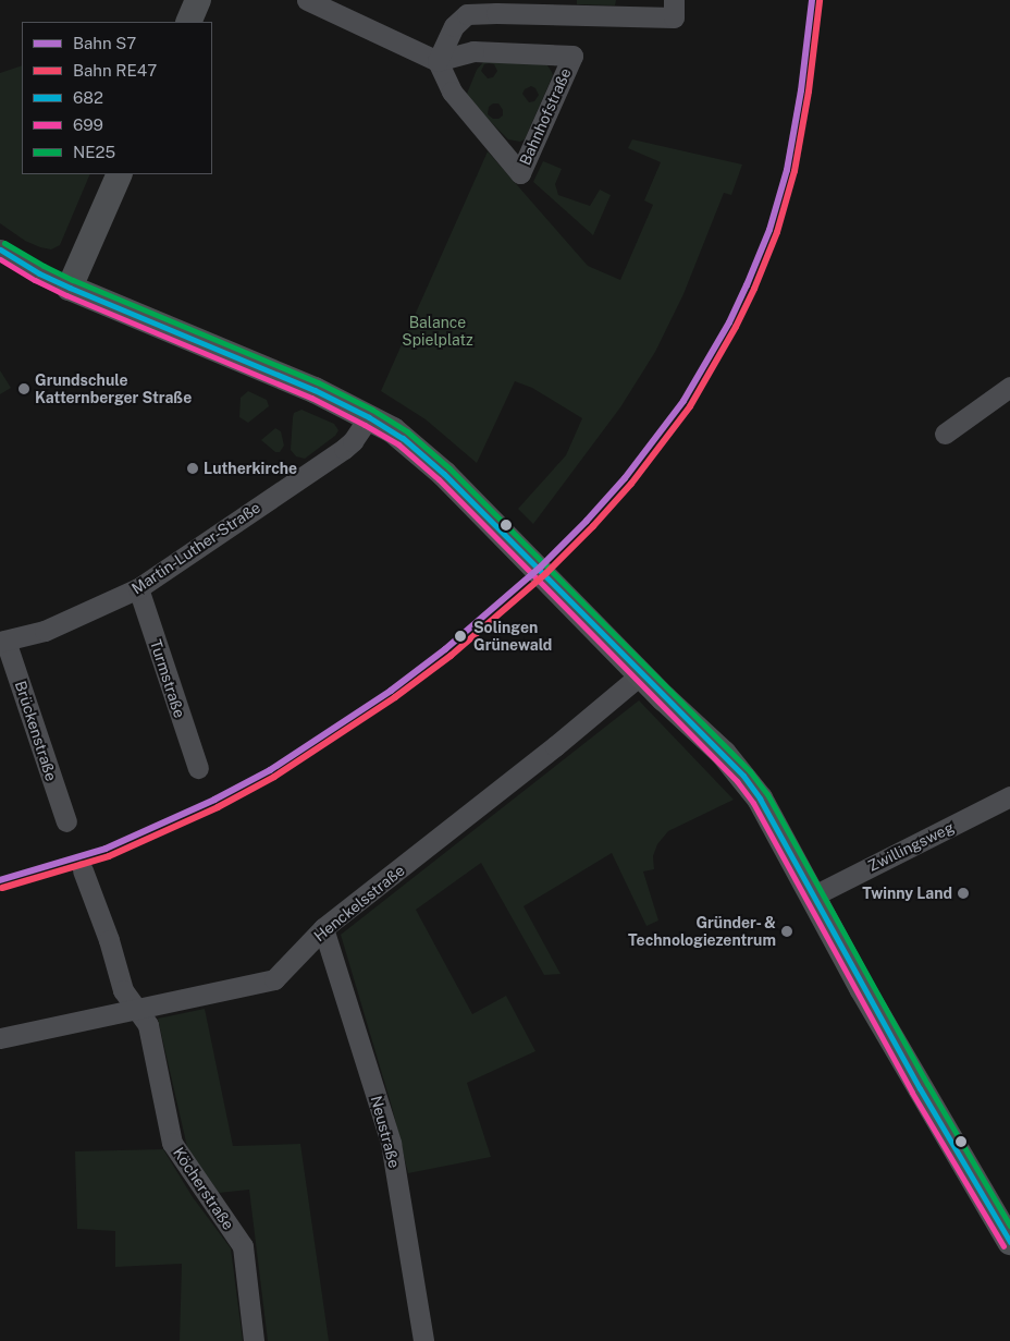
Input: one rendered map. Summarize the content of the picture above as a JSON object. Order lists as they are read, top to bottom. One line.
{"streets":{"street":["Bahnhofstraße","Martin-Luther-Straße","Turmstraße","Brückenstraße","Zwillingsweg","Henckelsstraße","Neustraße","Köcherstraße"]},"crossings":[["Martin-Luther-Straße","Turmstraße"],["Martin-Luther-Straße","Brückenstraße"],["Henckelsstraße","Neustraße"],["Henckelsstraße","Köcherstraße"]],"parks":["Balance Spielplatz"],"places":["Grundschule Katternberger Straße","Lutherkirche","Solingen Grünewald","Twinny Land","Gründer- & Technologiezentrum"],"lines":["rail line S7","rail line RE47","transit line NE25","transit line 682","transit line 699"],"legend":["Bahn S7","Bahn RE47","682","699","NE25"]}
